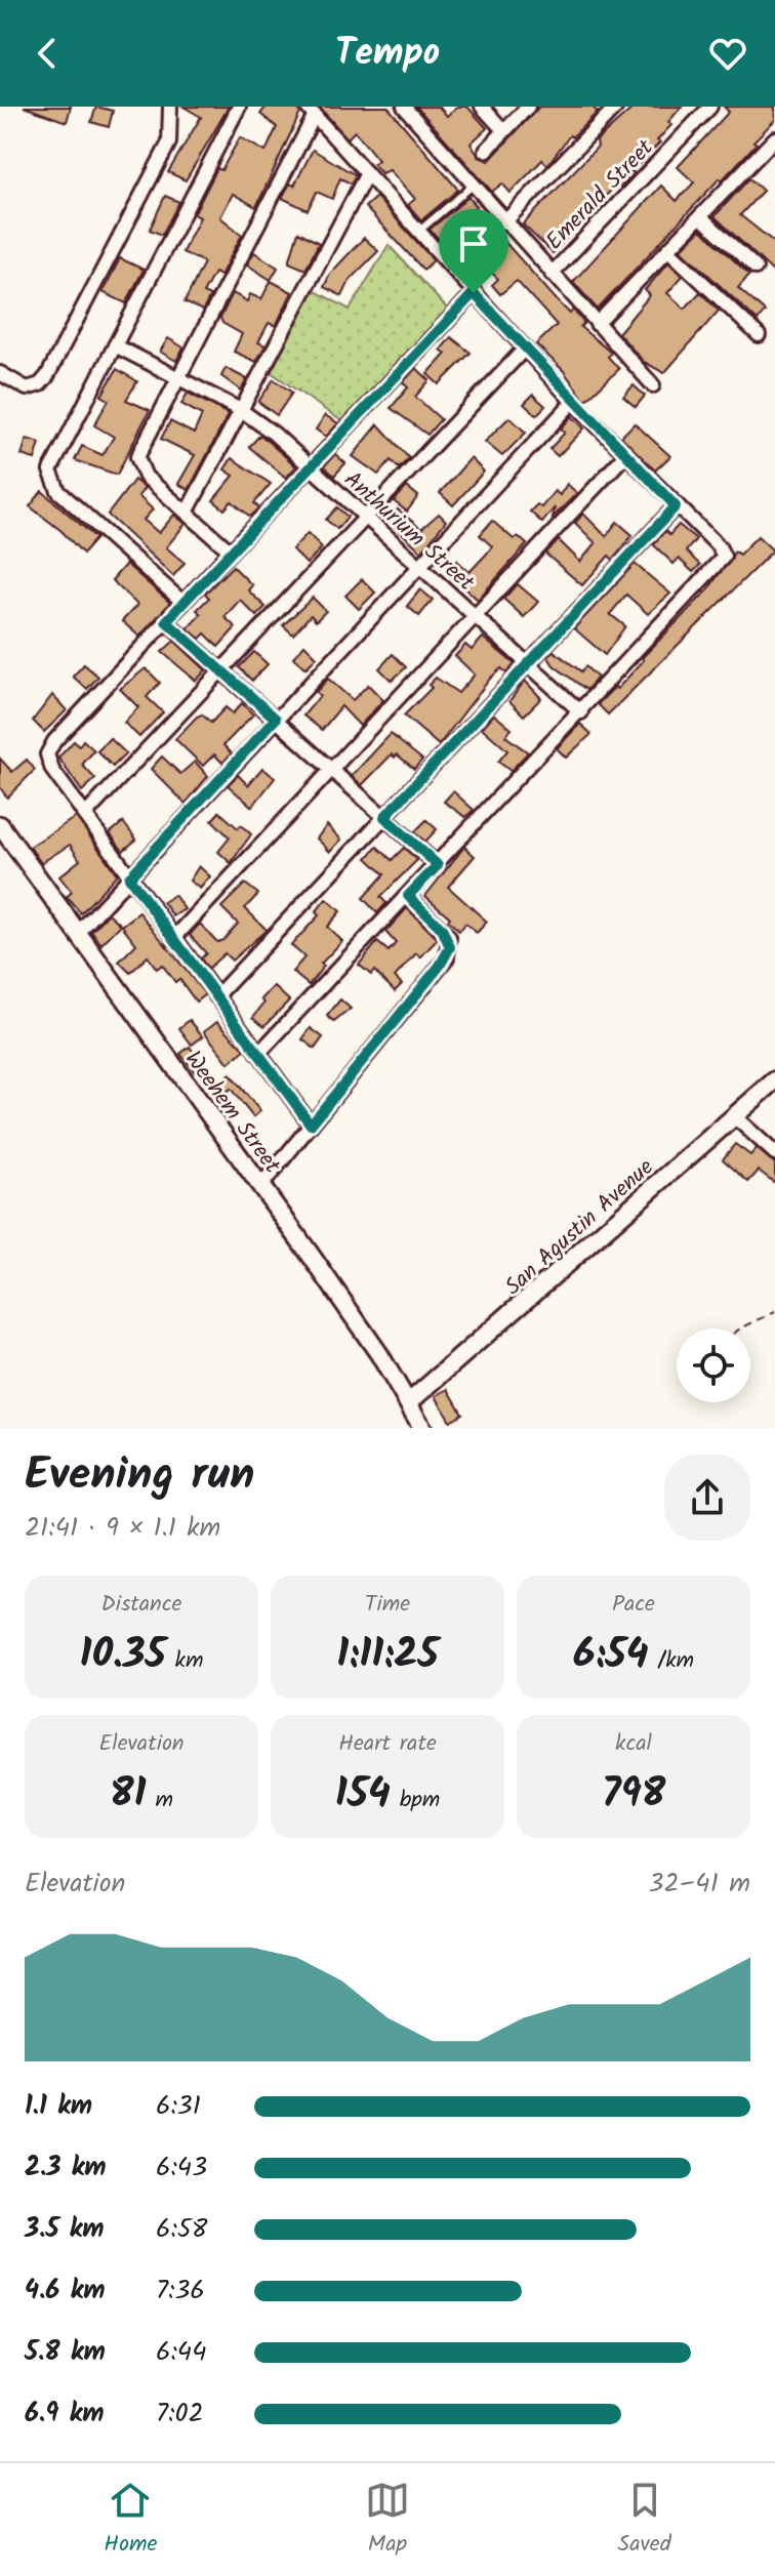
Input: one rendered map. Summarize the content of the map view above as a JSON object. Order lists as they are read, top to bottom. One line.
{"streets":{"street":["Emerald Street","Anthurium Street","Weehem Street","San Agustin Avenue"]},"crossings":[["Weehem Street","San Agustin Avenue"]],"page":{"header":"Tempo","heading":["Evening run","21:41 · 9 × 1.1 km"],"stats":[["Distance","10.35 km"],["Time","1:11:25"],["Pace","6:54 /km"],["Elevation","81 m"],["Heart rate","154 bpm"],["kcal","798"]],"chart":["Elevation","32–41 m"],"list":[{"name":"1.1 km","note":"6:31"},{"name":"2.3 km","note":"6:43"},{"name":"3.5 km","note":"6:58"},{"name":"4.6 km","note":"7:36"},{"name":"5.8 km","note":"6:44"},{"name":"6.9 km","note":"7:02"}],"tabs":["Home","Map","Saved"]}}
